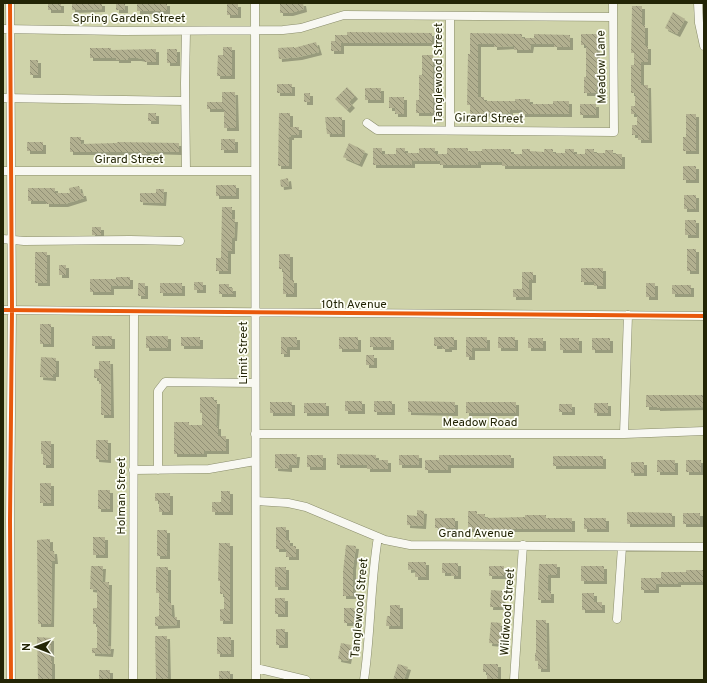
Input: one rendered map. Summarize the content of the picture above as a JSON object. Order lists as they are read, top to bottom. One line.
{"streets":{"street":["Spring Garden Street","Meadow Lane","Tanglewood Street","Girard Street","10th Avenue","Limit Street","Meadow Road","Holman Street","Grand Avenue","Wildwood Street"]},"crossings":[["Spring Garden Street","Meadow Lane"],["Spring Garden Street","Tanglewood Street"],["Spring Garden Street","Limit Street"],["Meadow Lane","Girard Street"],["Tanglewood Street","Girard Street"],["Tanglewood Street","Grand Avenue"],["Girard Street","Limit Street"],["10th Avenue","Limit Street"],["10th Avenue","Holman Street"],["Limit Street","Meadow Road"],["Limit Street","Grand Avenue"],["Grand Avenue","Wildwood Street"]],"north":"left"}
